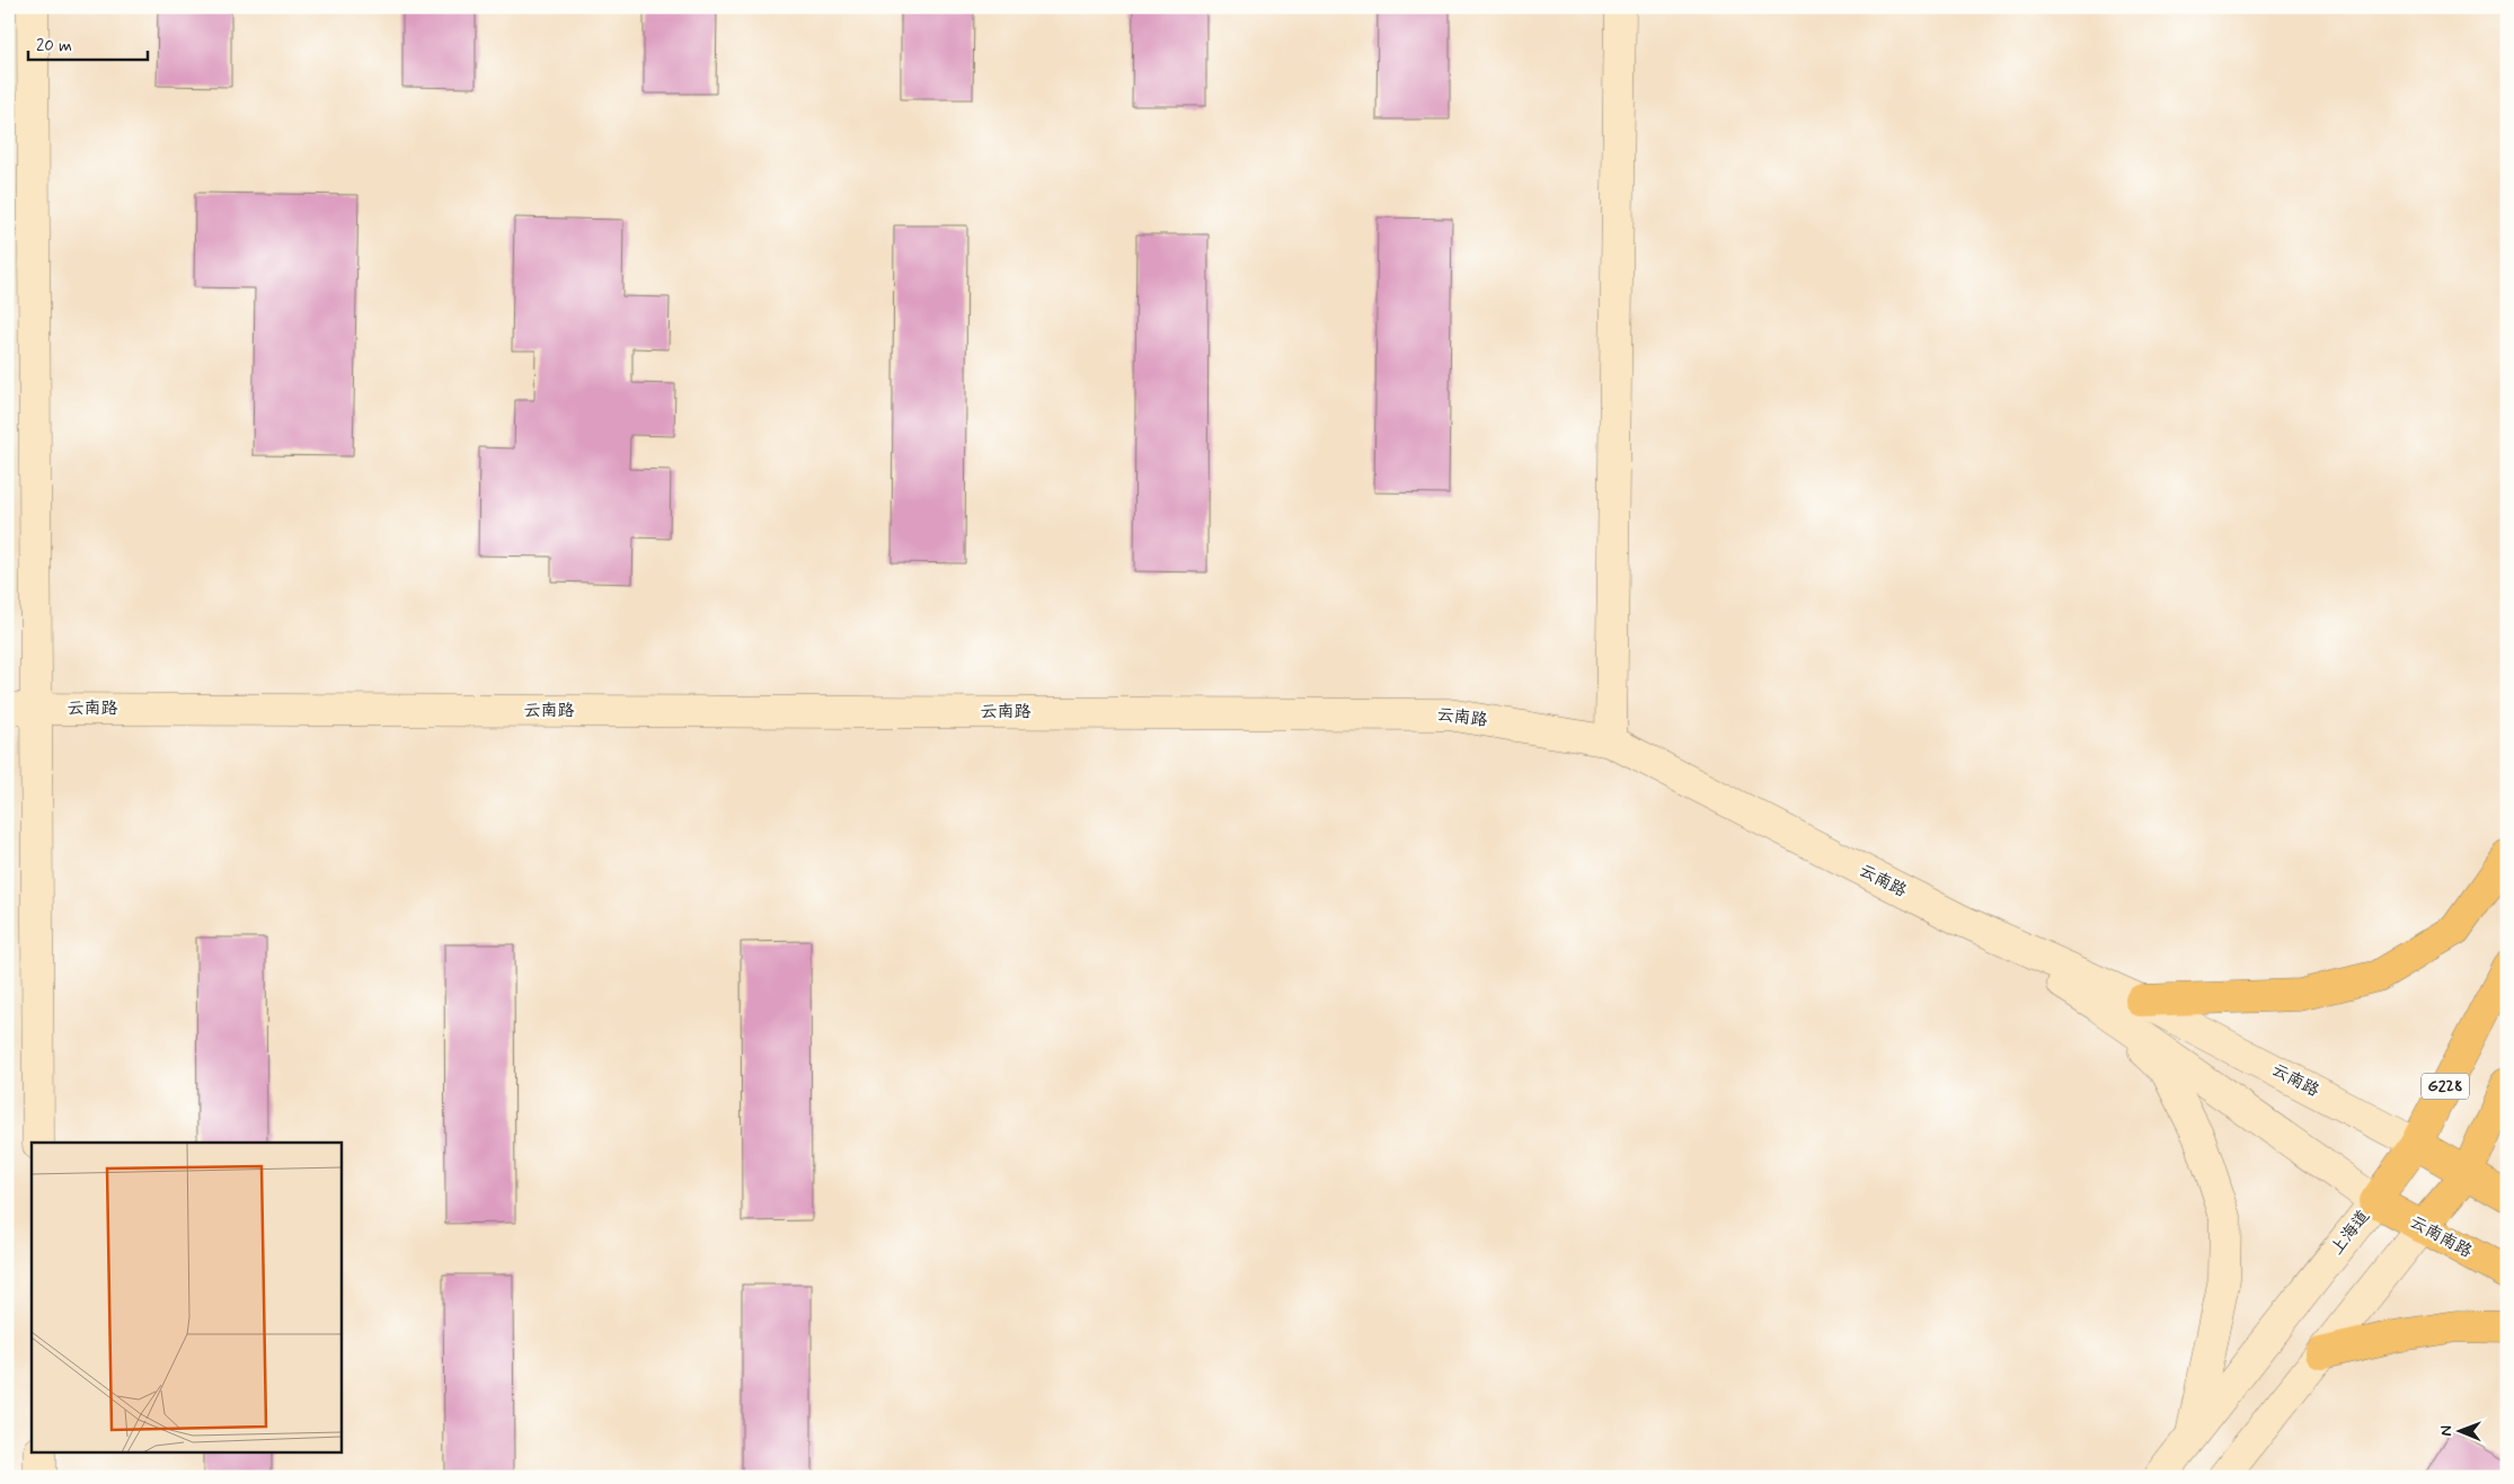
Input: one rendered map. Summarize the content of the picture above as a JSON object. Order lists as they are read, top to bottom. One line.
{"streets":{"highway":["G228","上海道","云南南路"],"street":["云南路"]},"crossings":[["云南路","上海道"],["云南路","云南南路"],["上海道","云南南路"]],"scale_bar":"20 m","north":"left"}
